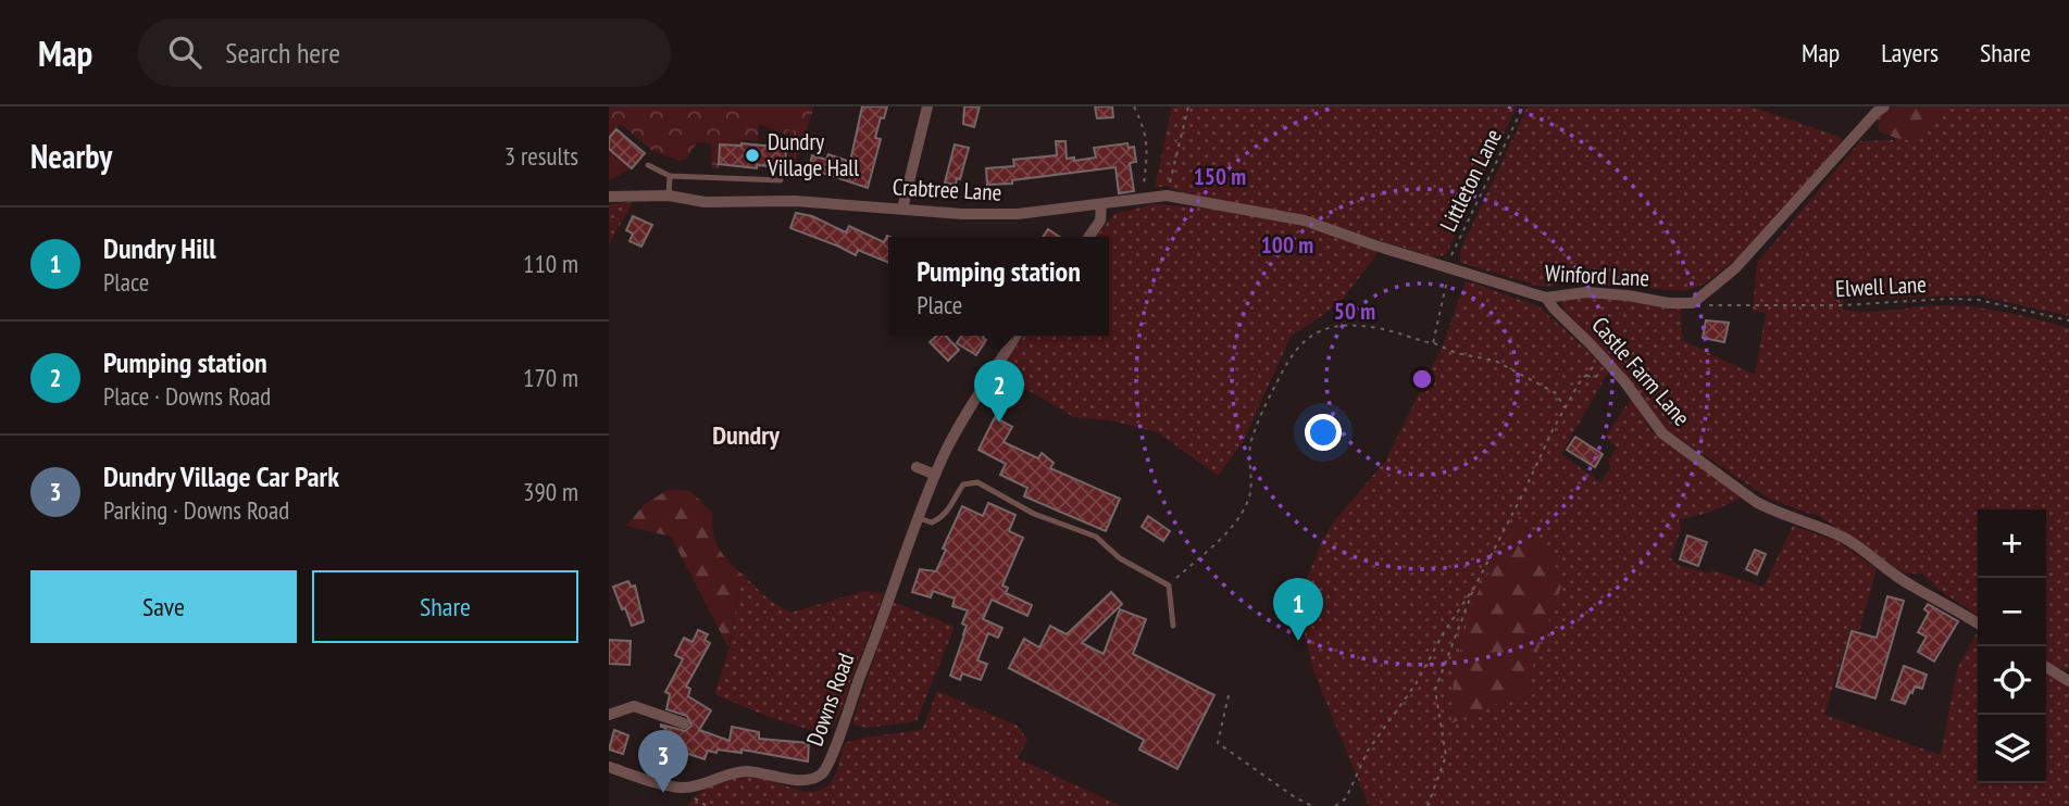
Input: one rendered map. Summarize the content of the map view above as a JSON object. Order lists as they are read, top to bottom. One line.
{"streets":{"street":["Crabtree Lane","Winford Lane","Castle Farm Lane","Downs Road"],"path":["Littleton Lane","Elwell Lane"]},"crossings":[["Littleton Lane","Winford Lane"],["Crabtree Lane","Winford Lane"],["Winford Lane","Elwell Lane"],["Winford Lane","Castle Farm Lane"]],"districts":["Dundry"],"places":["Dundry Village Hall"],"page":{"header":"Map","search":"Search here","nav":["Map","Layers","Share"],"heading":["Nearby","3 results"],"list":[{"mark":"1","name":"Dundry Hill","note":"Place","value":"110 m"},{"mark":"2","name":"Pumping station","note":"Place · Downs Road","value":"170 m"},{"mark":"3","name":"Dundry Village Car Park","note":"Parking · Downs Road","value":"390 m"}],"popup":["Pumping station","Place"],"pins":["2","1","3"],"map_buttons":["+","−"],"buttons":["Save","Share"]},"rings":["150 m","100 m","50 m"]}
